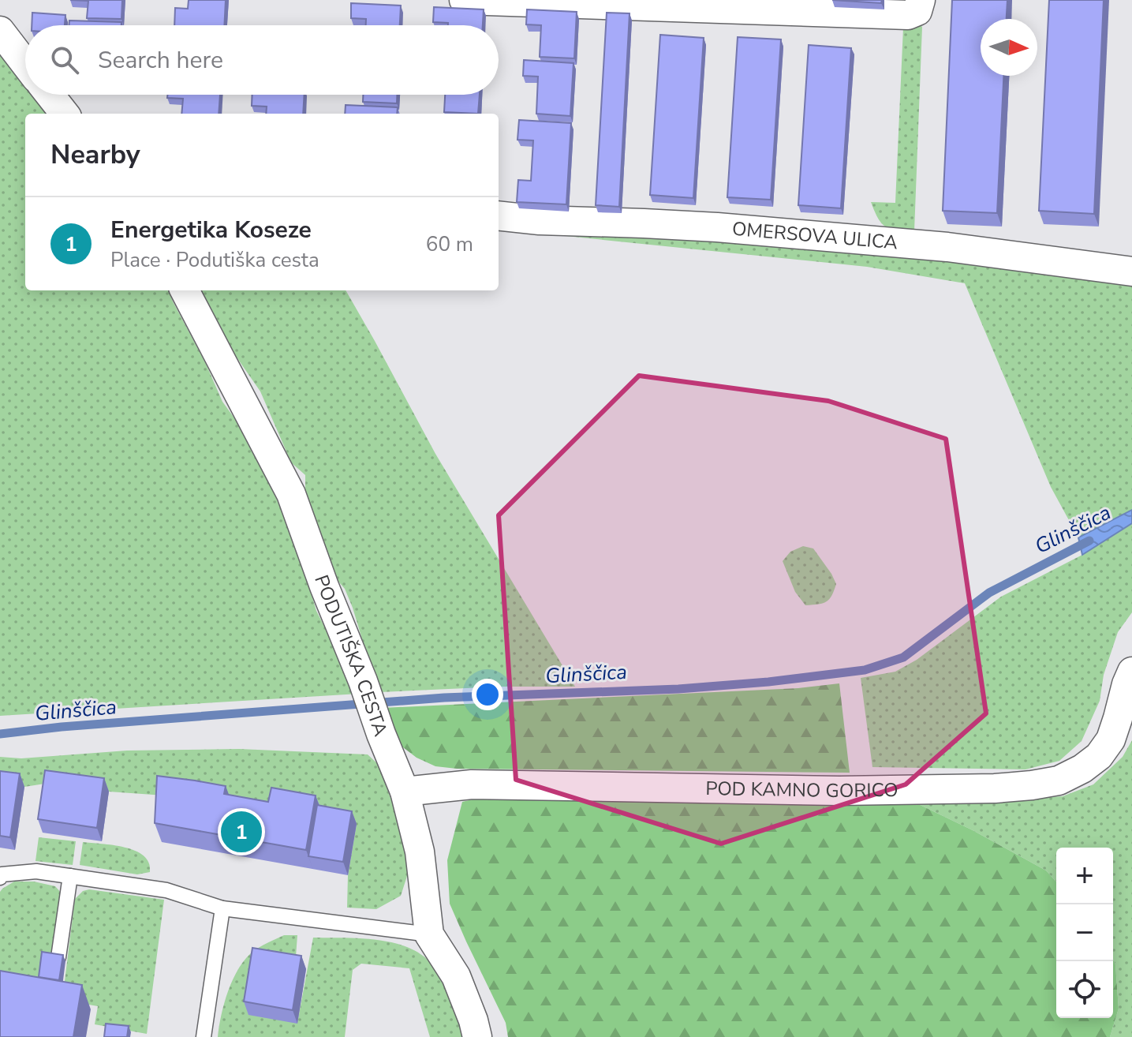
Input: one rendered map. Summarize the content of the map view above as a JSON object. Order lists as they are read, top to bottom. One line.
{"streets":{"street":["OMERSOVA ULICA","PODUTIŠKA CESTA","POD KAMNO GORICO"]},"crossings":[["PODUTIŠKA CESTA","POD KAMNO GORICO"]],"water":["Glinščica"],"north":"right","page":{"search":"Search here","heading":"Nearby","list":[{"mark":"1","name":"Energetika Koseze","note":"Place · Podutiška cesta","value":"60 m"}],"pins":"1","map_buttons":["+","−"]}}
